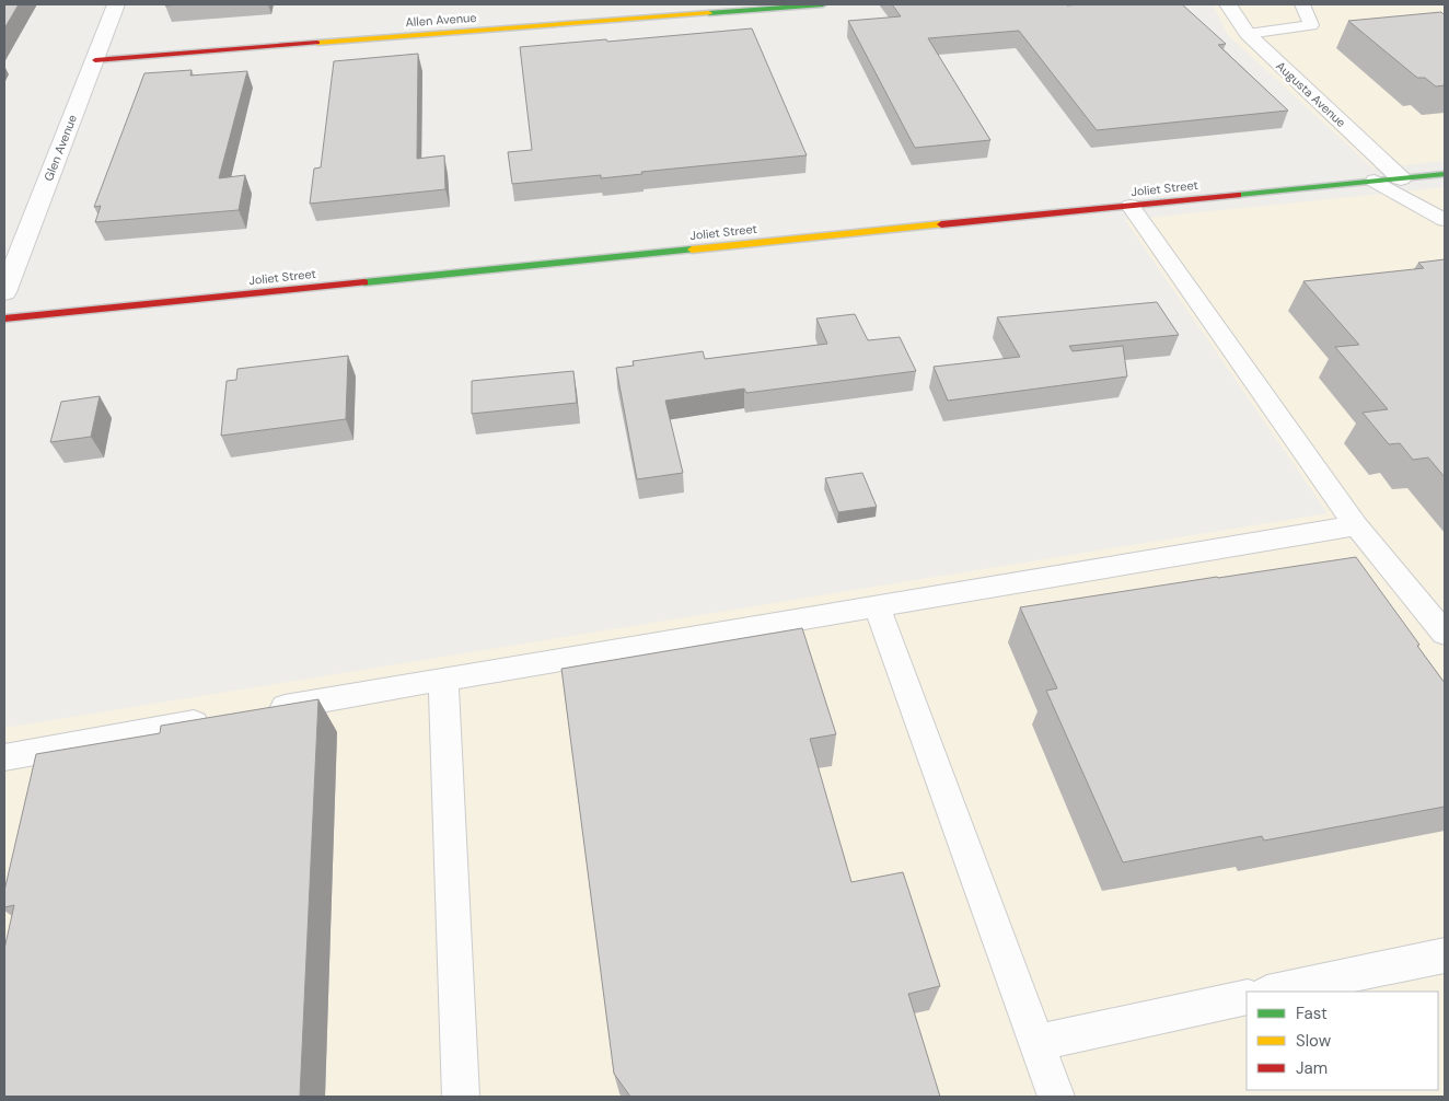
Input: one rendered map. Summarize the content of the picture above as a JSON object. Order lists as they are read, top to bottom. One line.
{"streets":{"street":["Allen Avenue","Augusta Avenue","Glen Avenue","Joliet Street"]},"crossings":[["Allen Avenue","Glen Avenue"],["Augusta Avenue","Joliet Street"]],"legend":["Fast","Slow","Jam"]}
